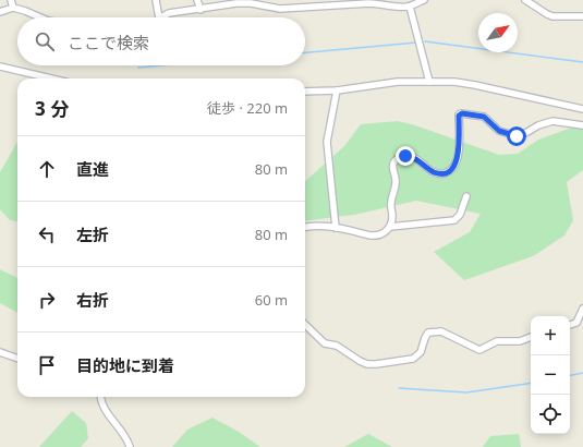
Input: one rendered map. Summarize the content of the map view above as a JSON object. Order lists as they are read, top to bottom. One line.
{"north":"top right","page":{"search":"ここで検索","heading":["3 分","徒歩 · 220 m"],"list":[["直進","80 m"],["左折","80 m"],["右折","60 m"],"目的地に到着"],"map_buttons":["+","−"]}}
